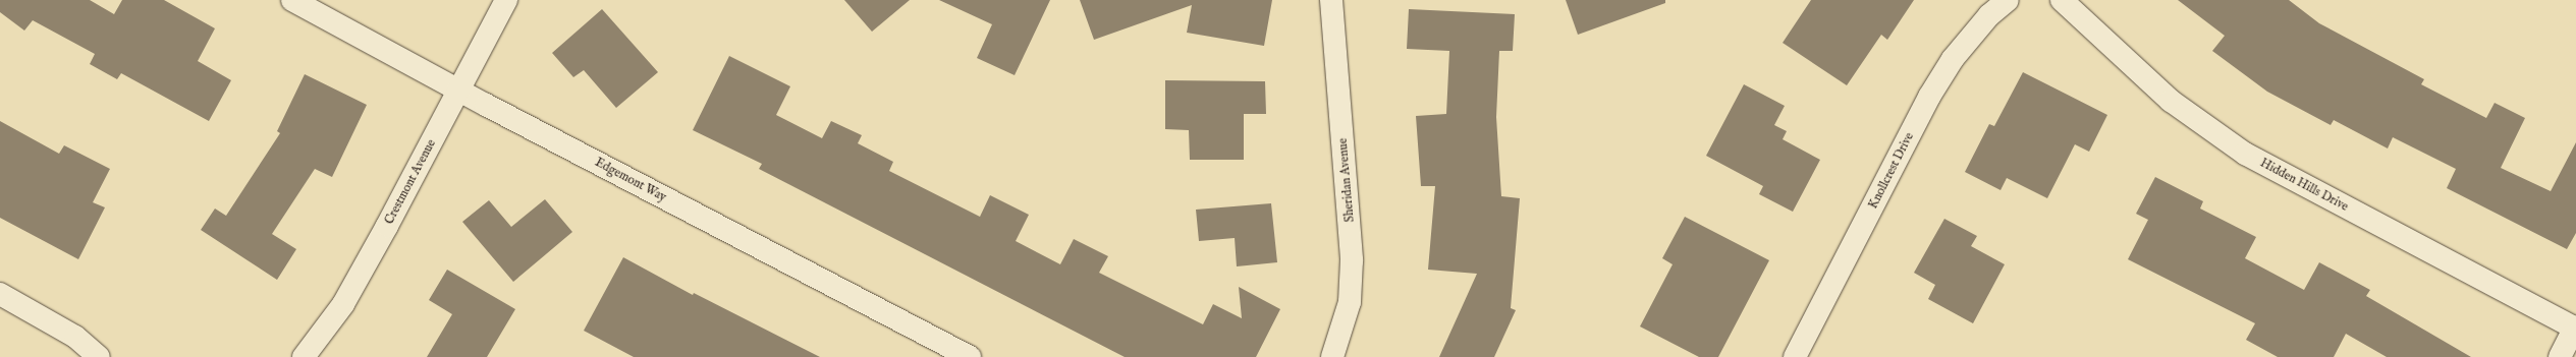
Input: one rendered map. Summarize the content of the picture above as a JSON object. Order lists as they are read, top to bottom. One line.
{"streets":{"street":["Knollcrest Drive","Edgemont Way","Sheridan Avenue","Crestmont Avenue","Hidden Hills Drive"]},"crossings":[["Edgemont Way","Crestmont Avenue"]]}
